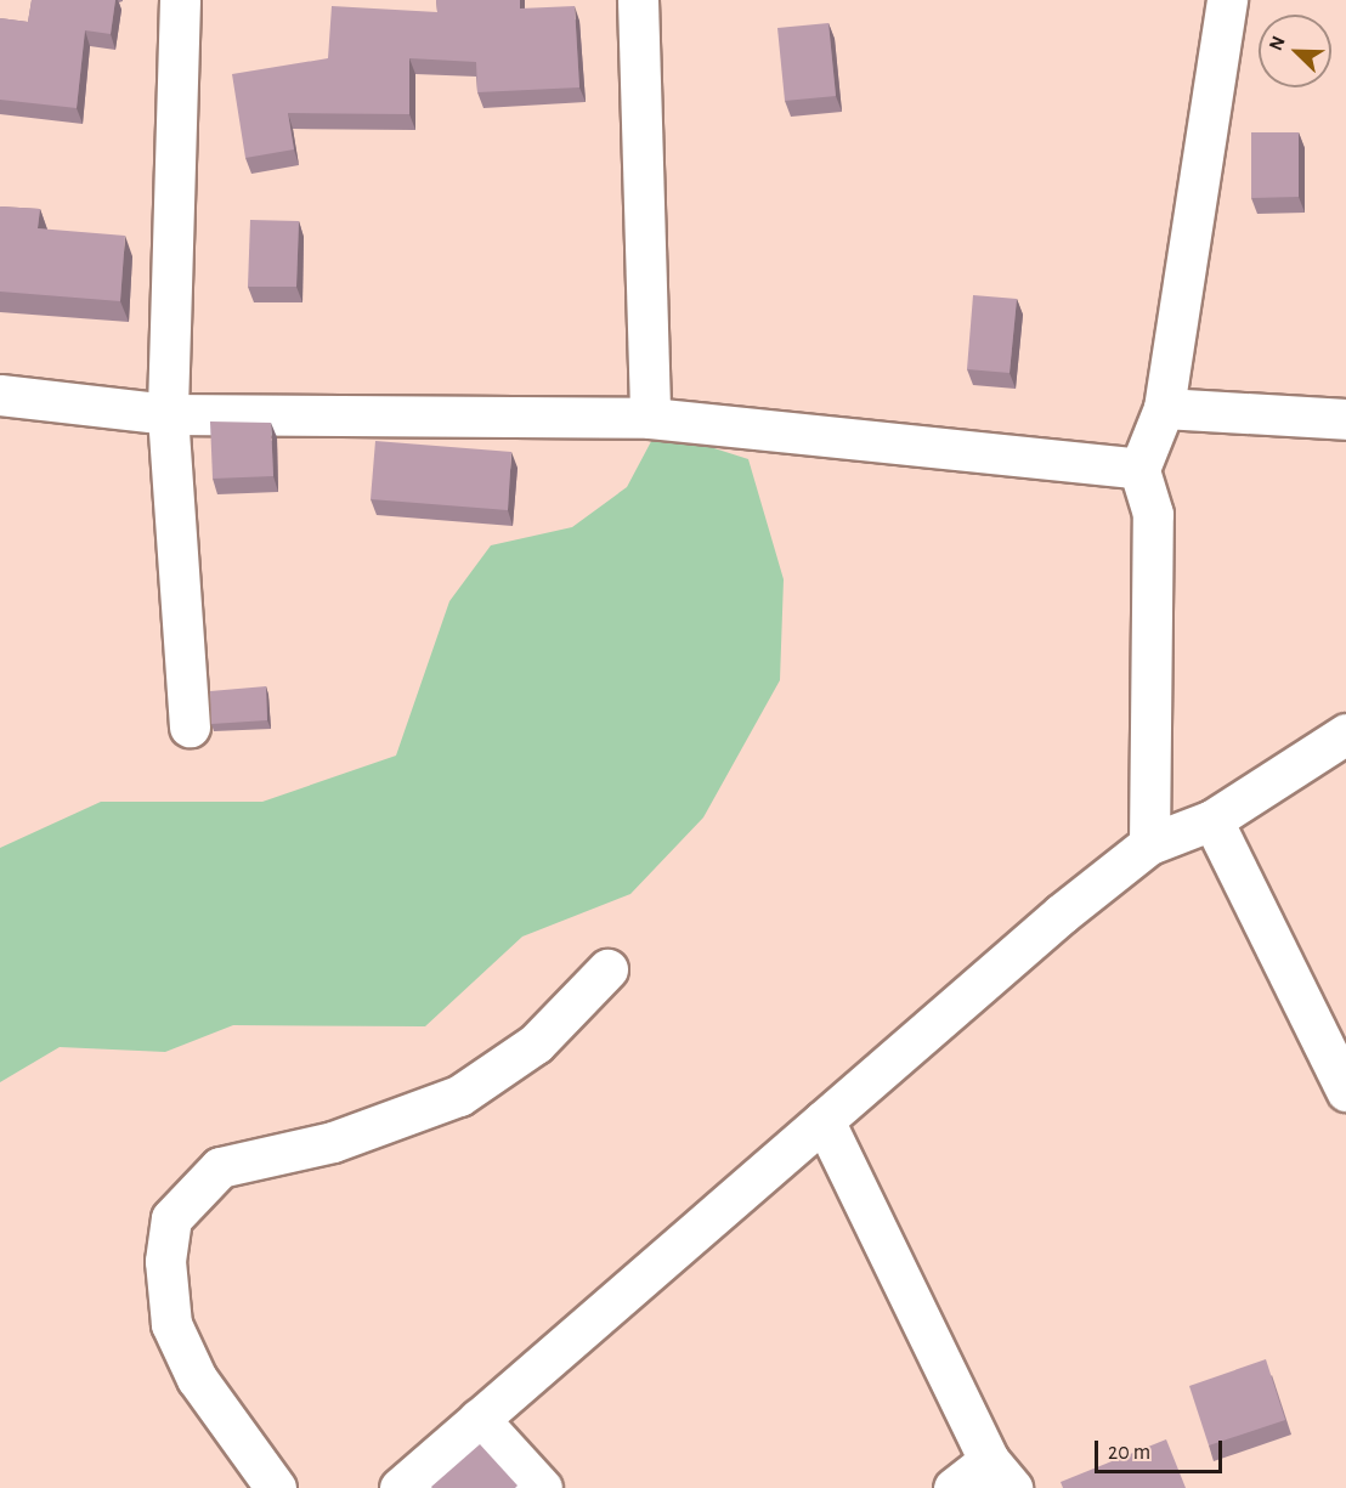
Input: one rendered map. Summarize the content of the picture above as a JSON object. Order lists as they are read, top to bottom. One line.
{"scale_bar":"20 m","north":"top left"}
